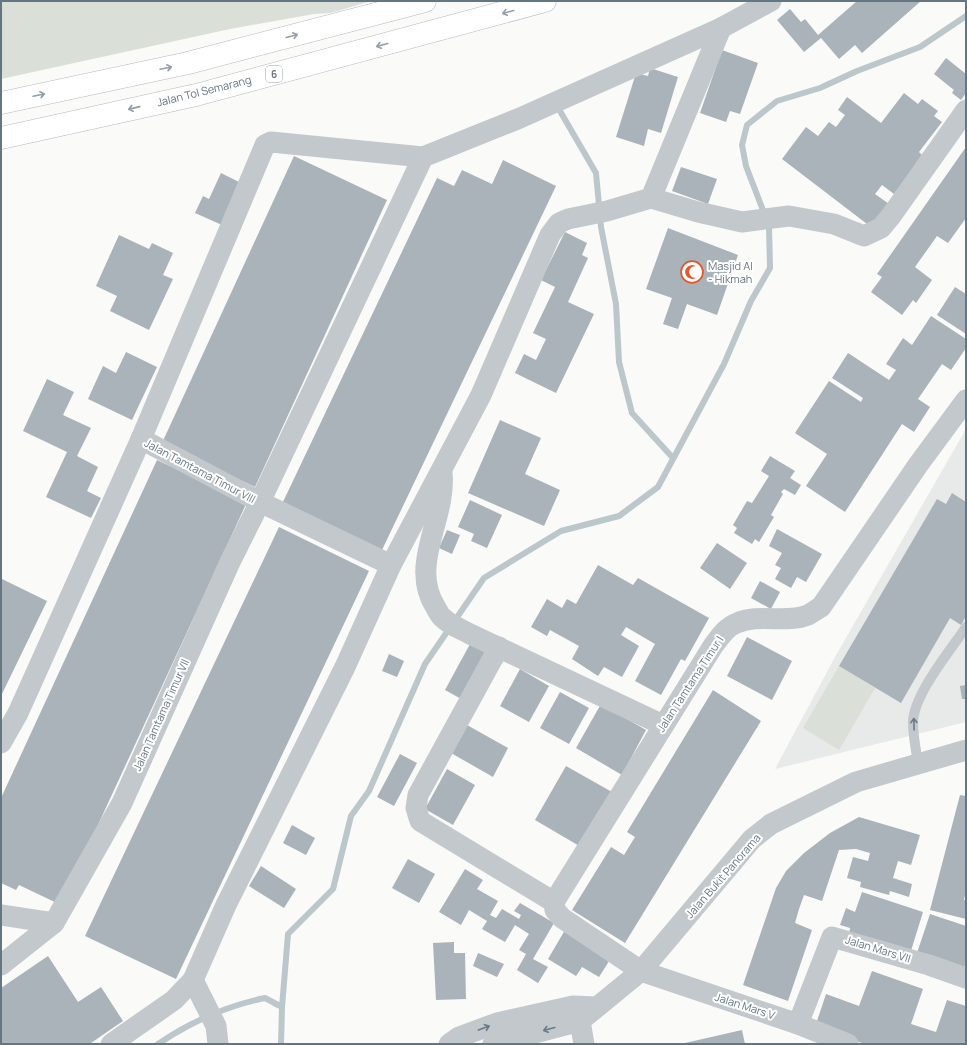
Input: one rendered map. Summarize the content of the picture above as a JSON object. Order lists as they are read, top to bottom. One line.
{"streets":{"highway":["6","Jalan Tol Semarang"],"street":["Jalan Tamtama Timur VIII","Jalan Tamtama Timur I","Jalan Tamtama Timur VII","Jalan Bukit Panorama","Jalan Mars VII","Jalan Mars V"]},"crossings":[["Jalan Tamtama Timur VIII","Jalan Tamtama Timur VII"],["Jalan Bukit Panorama","Jalan Mars V"],["Jalan Mars VII","Jalan Mars V"]],"places":{"mosque":["Masjid Al - Hikmah"]}}
